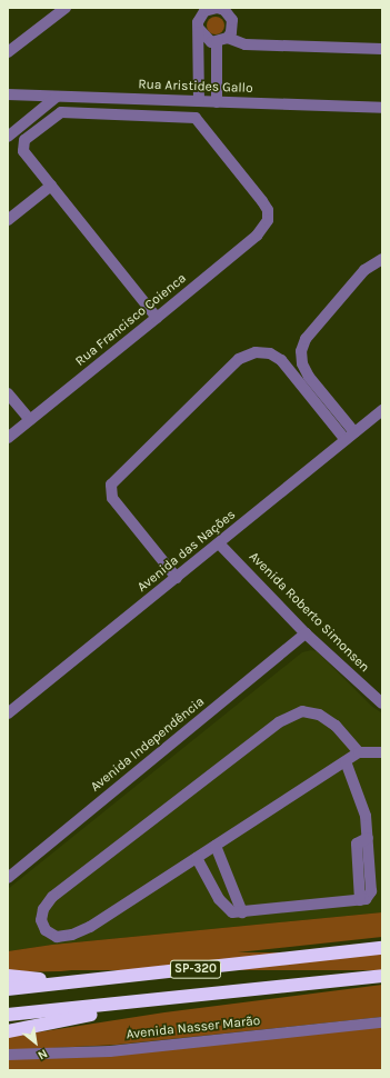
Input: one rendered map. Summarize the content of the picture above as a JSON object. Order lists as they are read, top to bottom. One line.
{"streets":{"highway":["SP-320"],"street":["Rua Aristides Gallo","Rua Francisco Coienca","Avenida das Nações","Avenida Roberto Simonsen","Avenida Independência","Avenida Nasser Marão"]},"crossings":[["Avenida das Nações","Avenida Roberto Simonsen"],["Avenida Roberto Simonsen","Avenida Independência"]],"north":"bottom right"}
